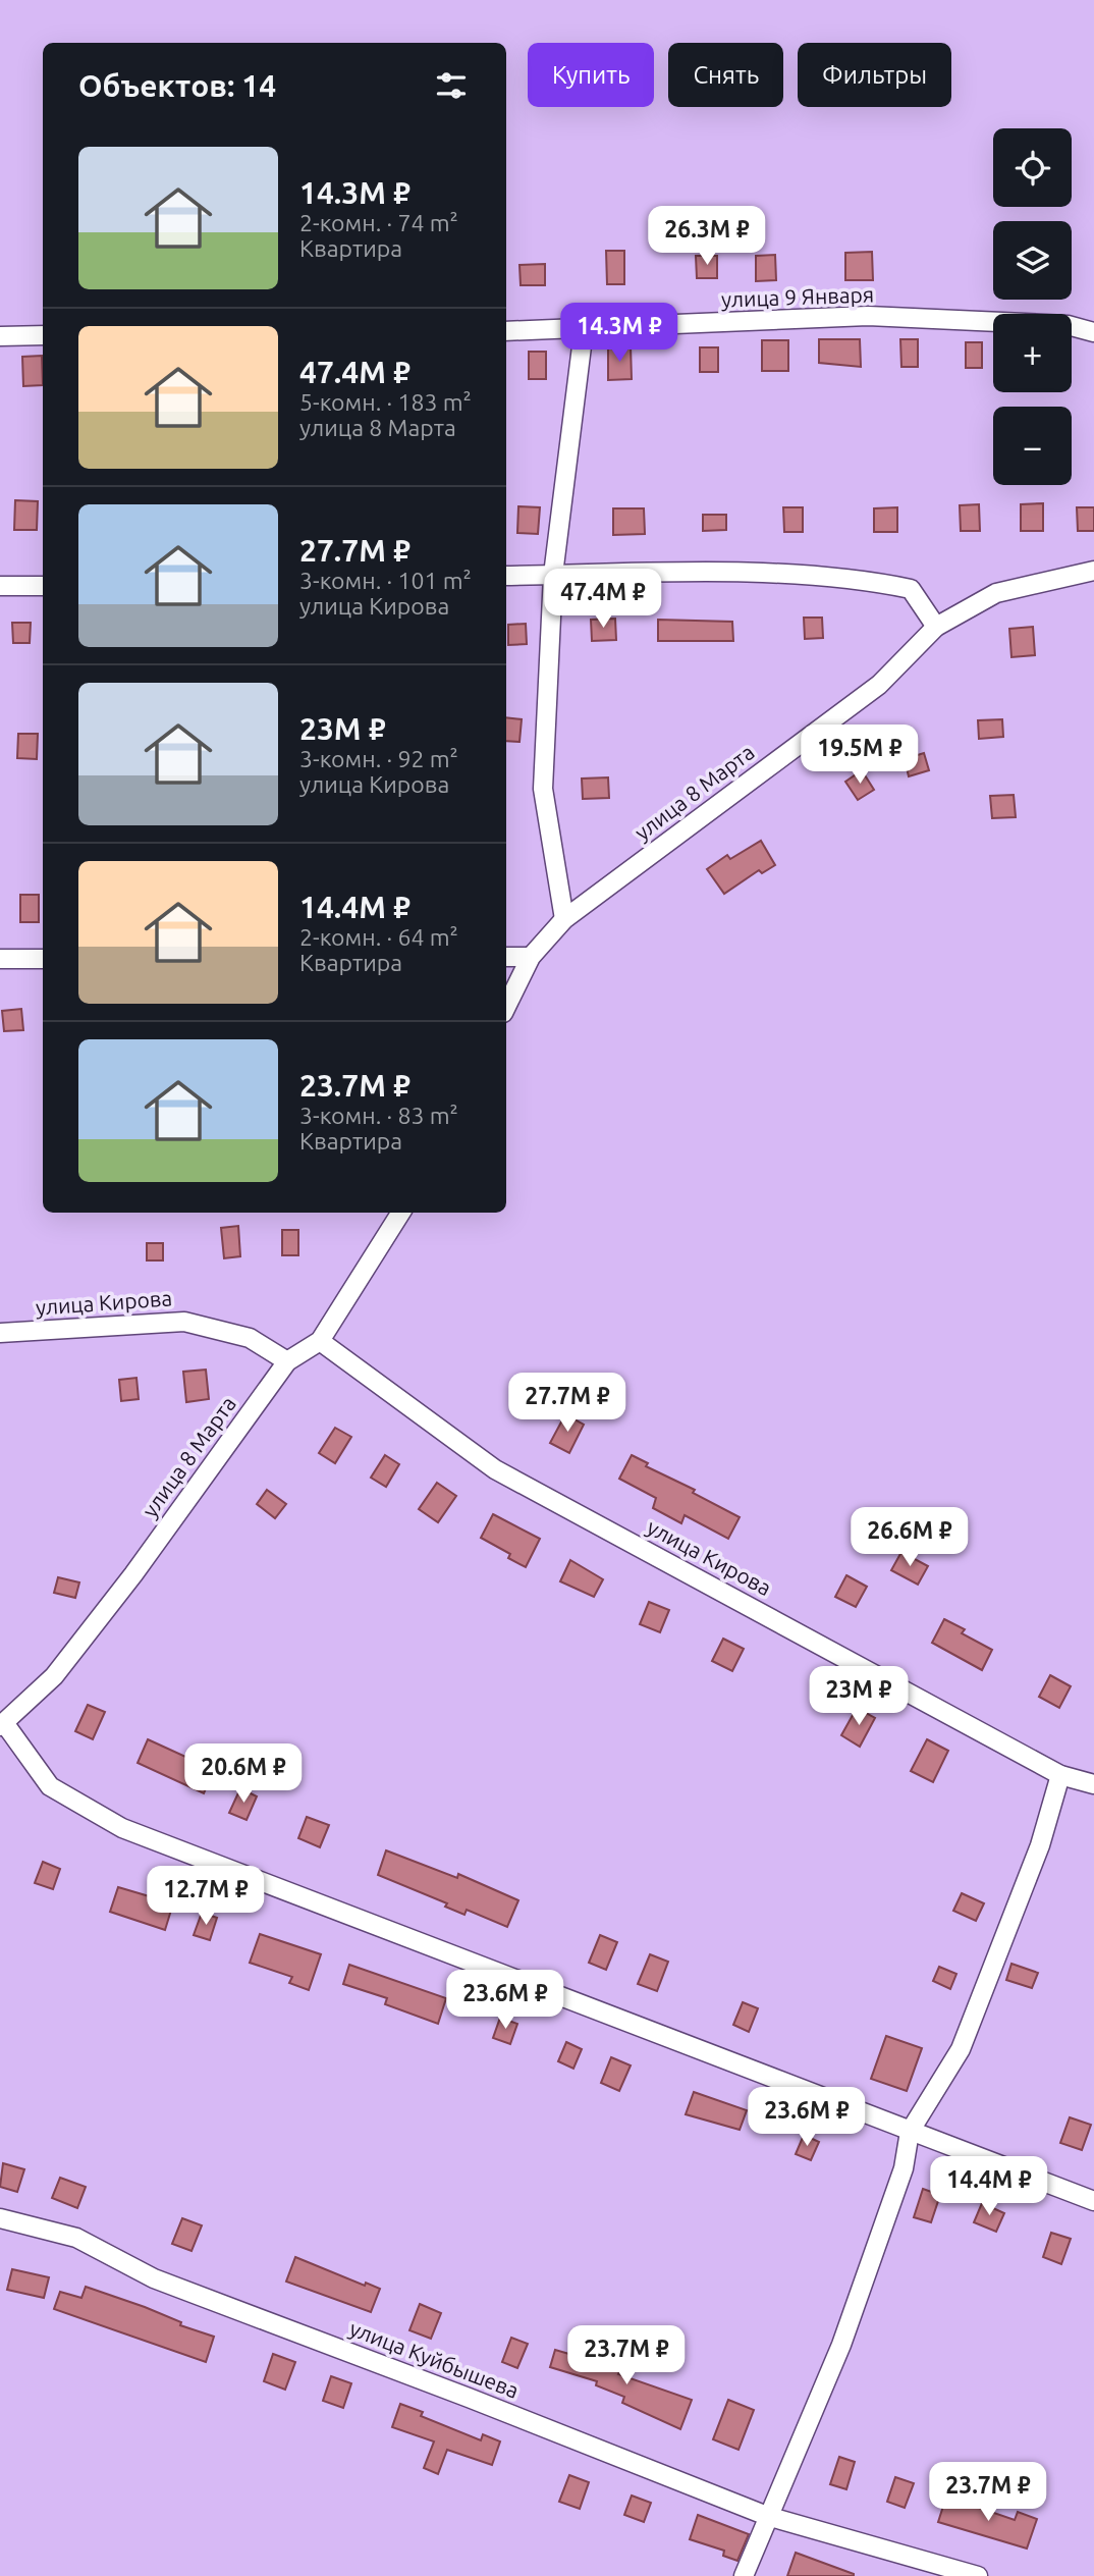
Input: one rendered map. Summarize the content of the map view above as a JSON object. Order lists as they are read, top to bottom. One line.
{"streets":{"street":["улица 9 Января","улица 8 Марта","улица Кирова","улица Куйбышева"]},"crossings":[["улица 8 Марта","улица Кирова"]],"page":{"chip":["Купить","Снять","Фильтры"],"heading":"Объектов: 14","map_buttons":["+","−"],"list":[{"name":"14.3M ₽","note":"2-комн. · 74 m² · Квартира"},{"name":"47.4M ₽","note":"5-комн. · 183 m² · улица 8 Марта"},{"name":"27.7M ₽","note":"3-комн. · 101 m² · улица Кирова"},{"name":"23M ₽","note":"3-комн. · 92 m² · улица Кирова"},{"name":"14.4M ₽","note":"2-комн. · 64 m² · Квартира"},{"name":"23.7M ₽","note":"3-комн. · 83 m² · Квартира"}],"price":["26.3M ₽","14.3M ₽","47.4M ₽","19.5M ₽","27.7M ₽","26.6M ₽","23M ₽","20.6M ₽","12.7M ₽","23.6M ₽","23.6M ₽","14.4M ₽","23.7M ₽","23.7M ₽"]}}
